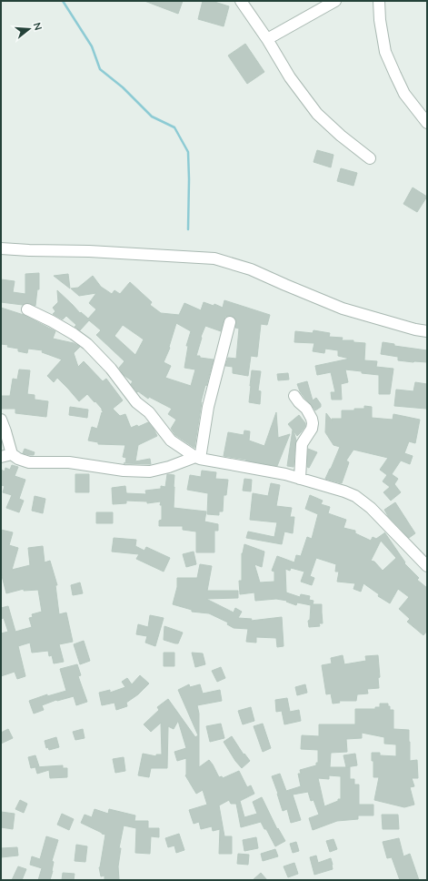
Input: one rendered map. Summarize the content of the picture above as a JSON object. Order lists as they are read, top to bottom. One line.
{"north":"right"}
